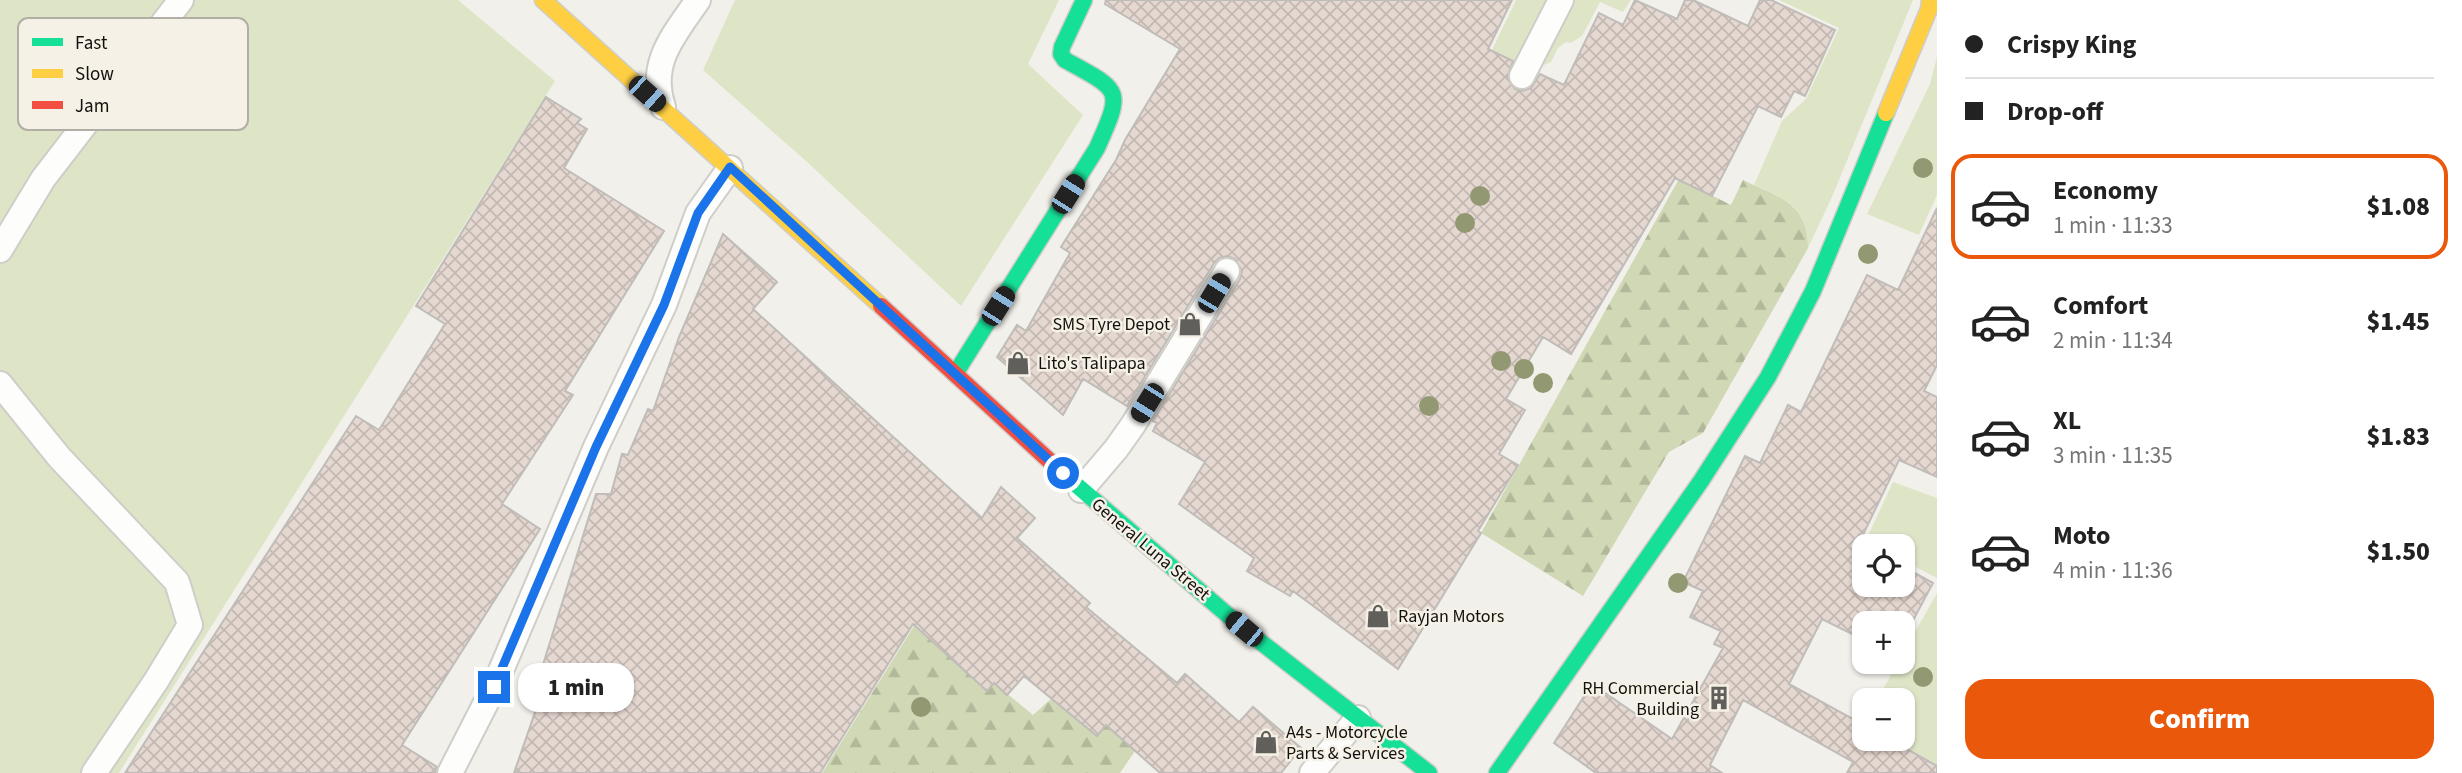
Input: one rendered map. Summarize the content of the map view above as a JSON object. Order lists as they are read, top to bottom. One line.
{"streets":{"street":["General Luna Street"]},"places":{"shop":["SMS Tyre Depot","Lito's Talipapa","Rayjan Motors","A4s - Motorcycle Parts & Services"],"building":["RH Commercial Building"]},"legend":["Fast","Slow","Jam"],"page":{"banner":["Crispy King","Drop-off"],"list":[{"name":"Economy","note":"1 min · 11:33","value":"$1.08"},{"name":"Comfort","note":"2 min · 11:34","value":"$1.45"},{"name":"XL","note":"3 min · 11:35","value":"$1.83"},{"name":"Moto","note":"4 min · 11:36","value":"$1.50"}],"map_buttons":["+","−"],"bubble":"1 min","buttons":"Confirm"}}
